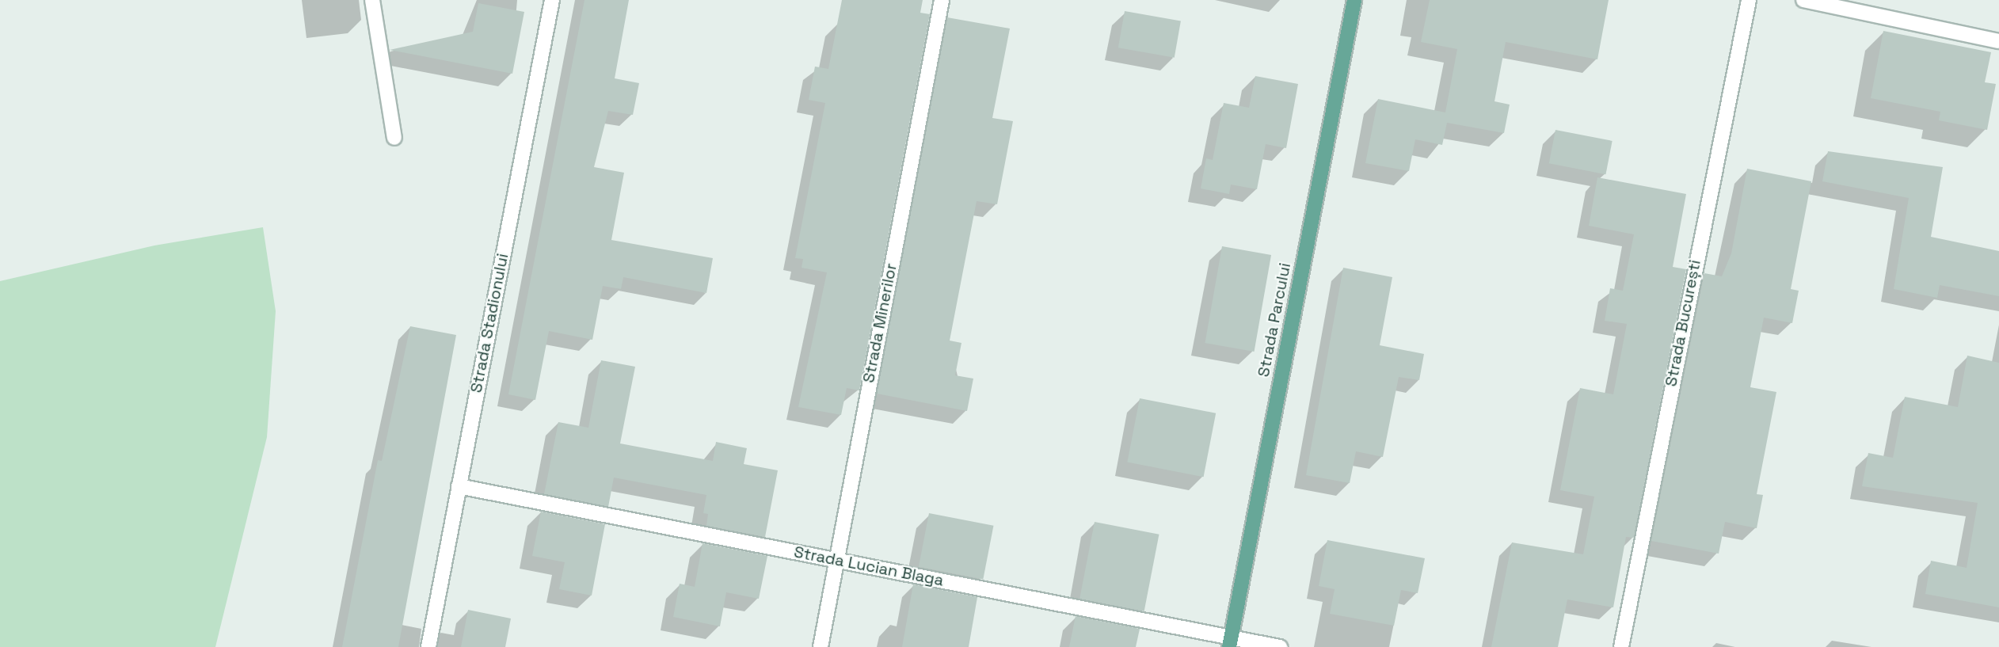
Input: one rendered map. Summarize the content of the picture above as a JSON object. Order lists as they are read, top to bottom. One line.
{"streets":{"main road":["Strada Parcului"],"street":["Strada Stadionului","Strada Minerilor","Strada București","Strada Lucian Blaga"]},"crossings":[["Strada Parcului","Strada Lucian Blaga"],["Strada Stadionului","Strada Lucian Blaga"],["Strada Minerilor","Strada Lucian Blaga"]]}
